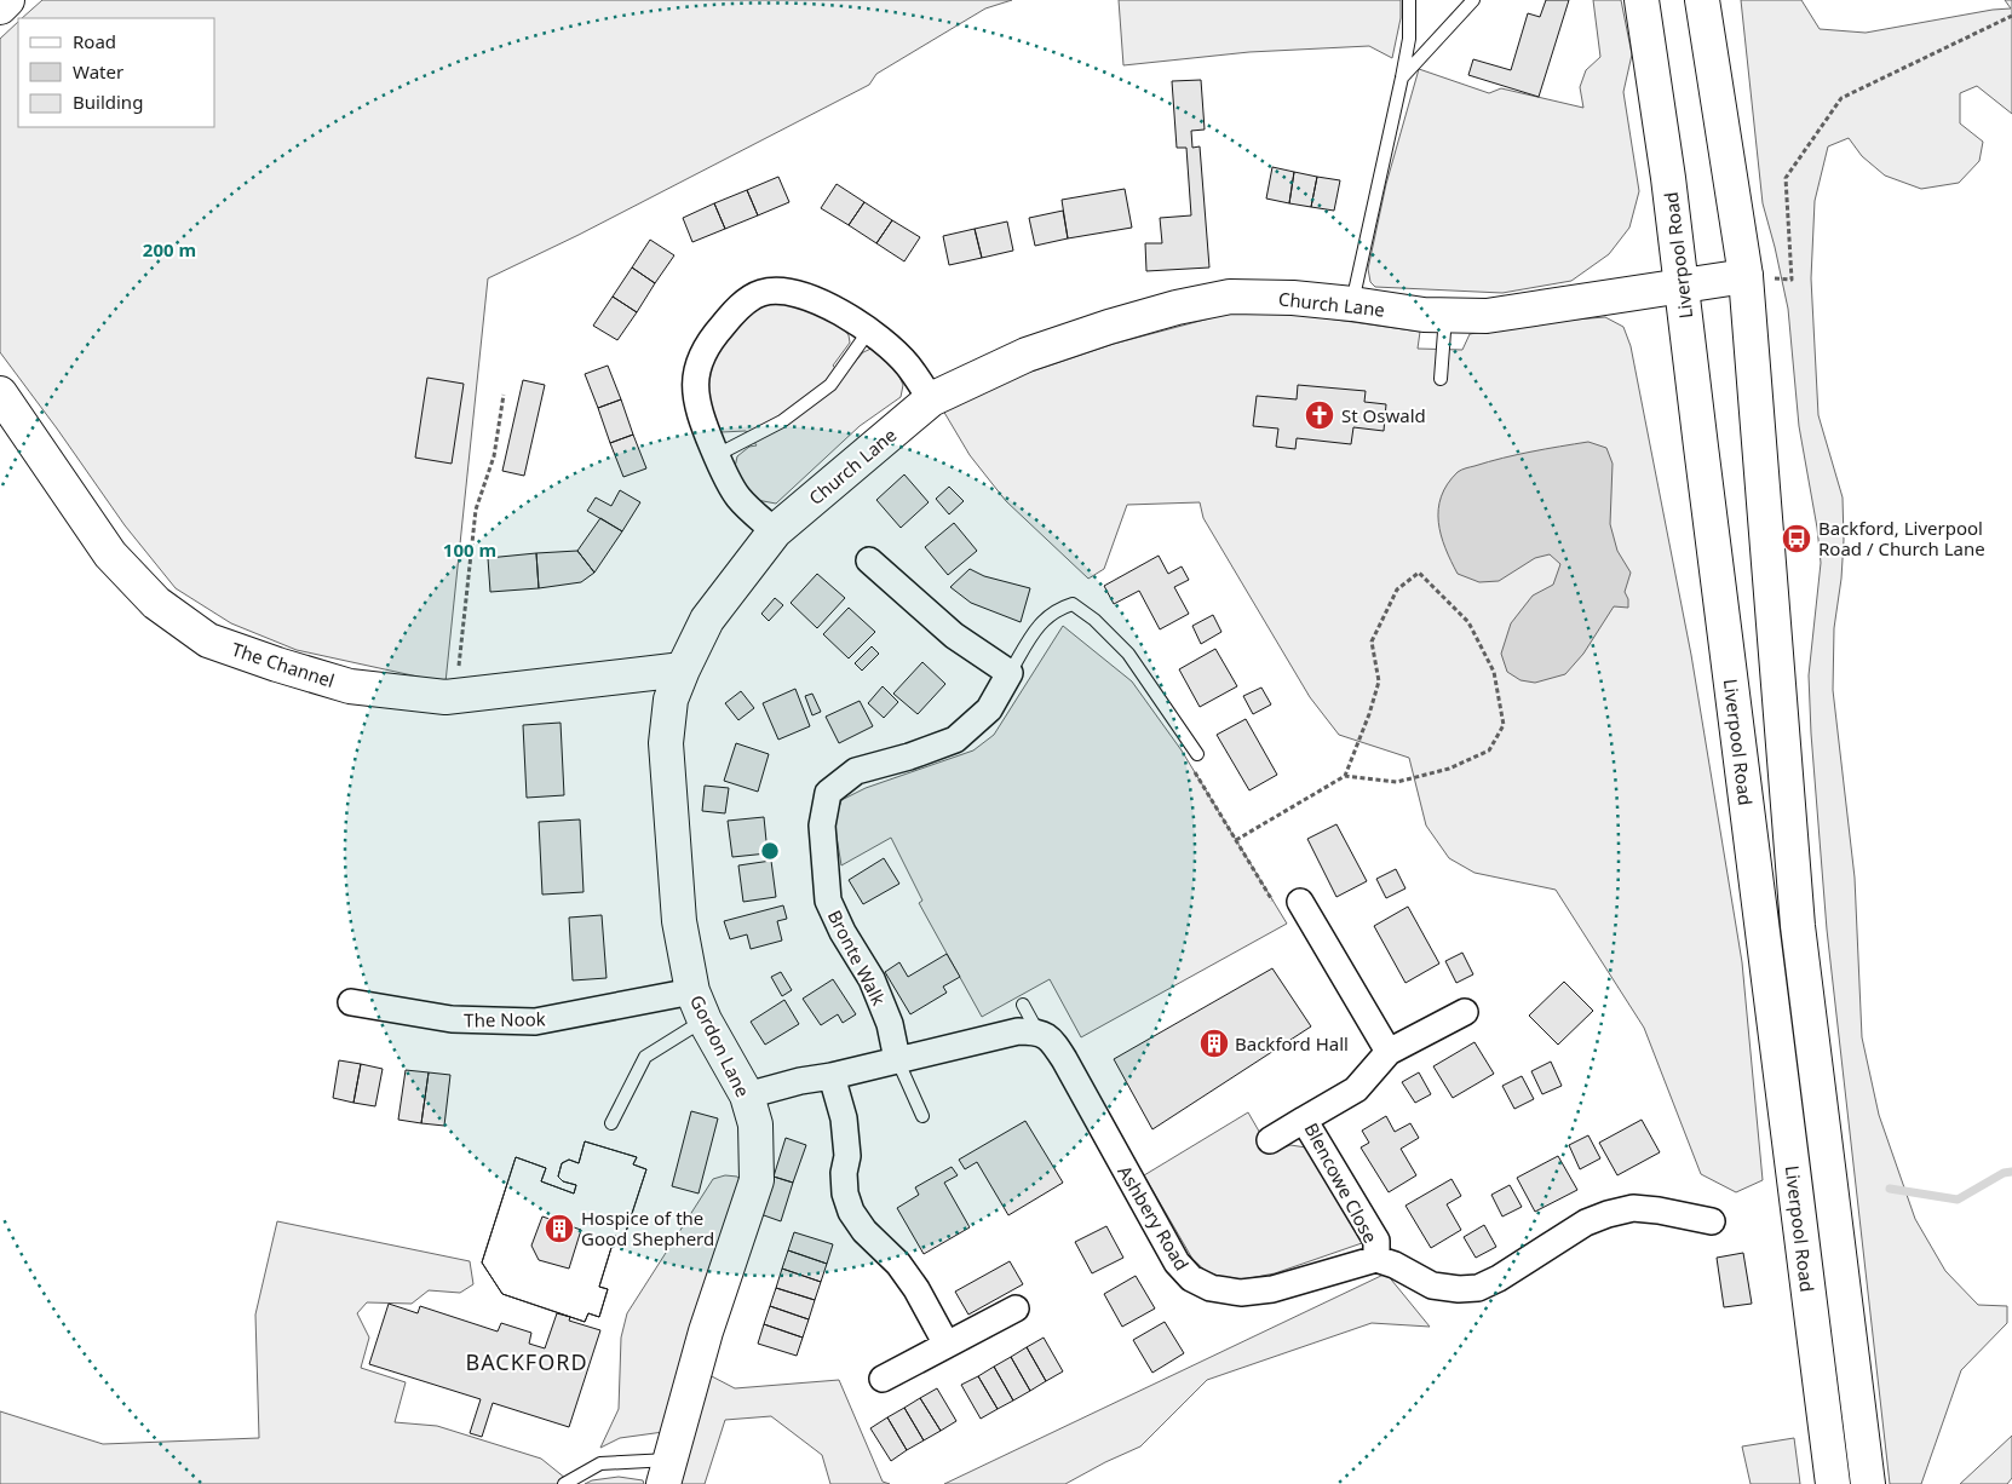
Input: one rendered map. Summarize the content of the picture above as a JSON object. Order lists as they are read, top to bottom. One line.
{"streets":{"main road":["Liverpool Road","Church Lane","The Channel","Gordon Lane"],"street":["Bronte Walk","The Nook","Blencowe Close","Ashbery Road"]},"crossings":[["Liverpool Road","Church Lane"],["Church Lane","The Channel"],["Church Lane","Gordon Lane"],["The Channel","Gordon Lane"],["The Nook","Gordon Lane"],["Blencowe Close","Ashbery Road"]],"districts":["BACKFORD"],"places":{"church":["St Oswald"],"bus stop":["Backford, Liverpool Road / Church Lane"],"building":["Backford Hall","Hospice of the Good Shepherd"]},"legend":["Road","Water","Building"],"rings":["200 m","100 m"]}
